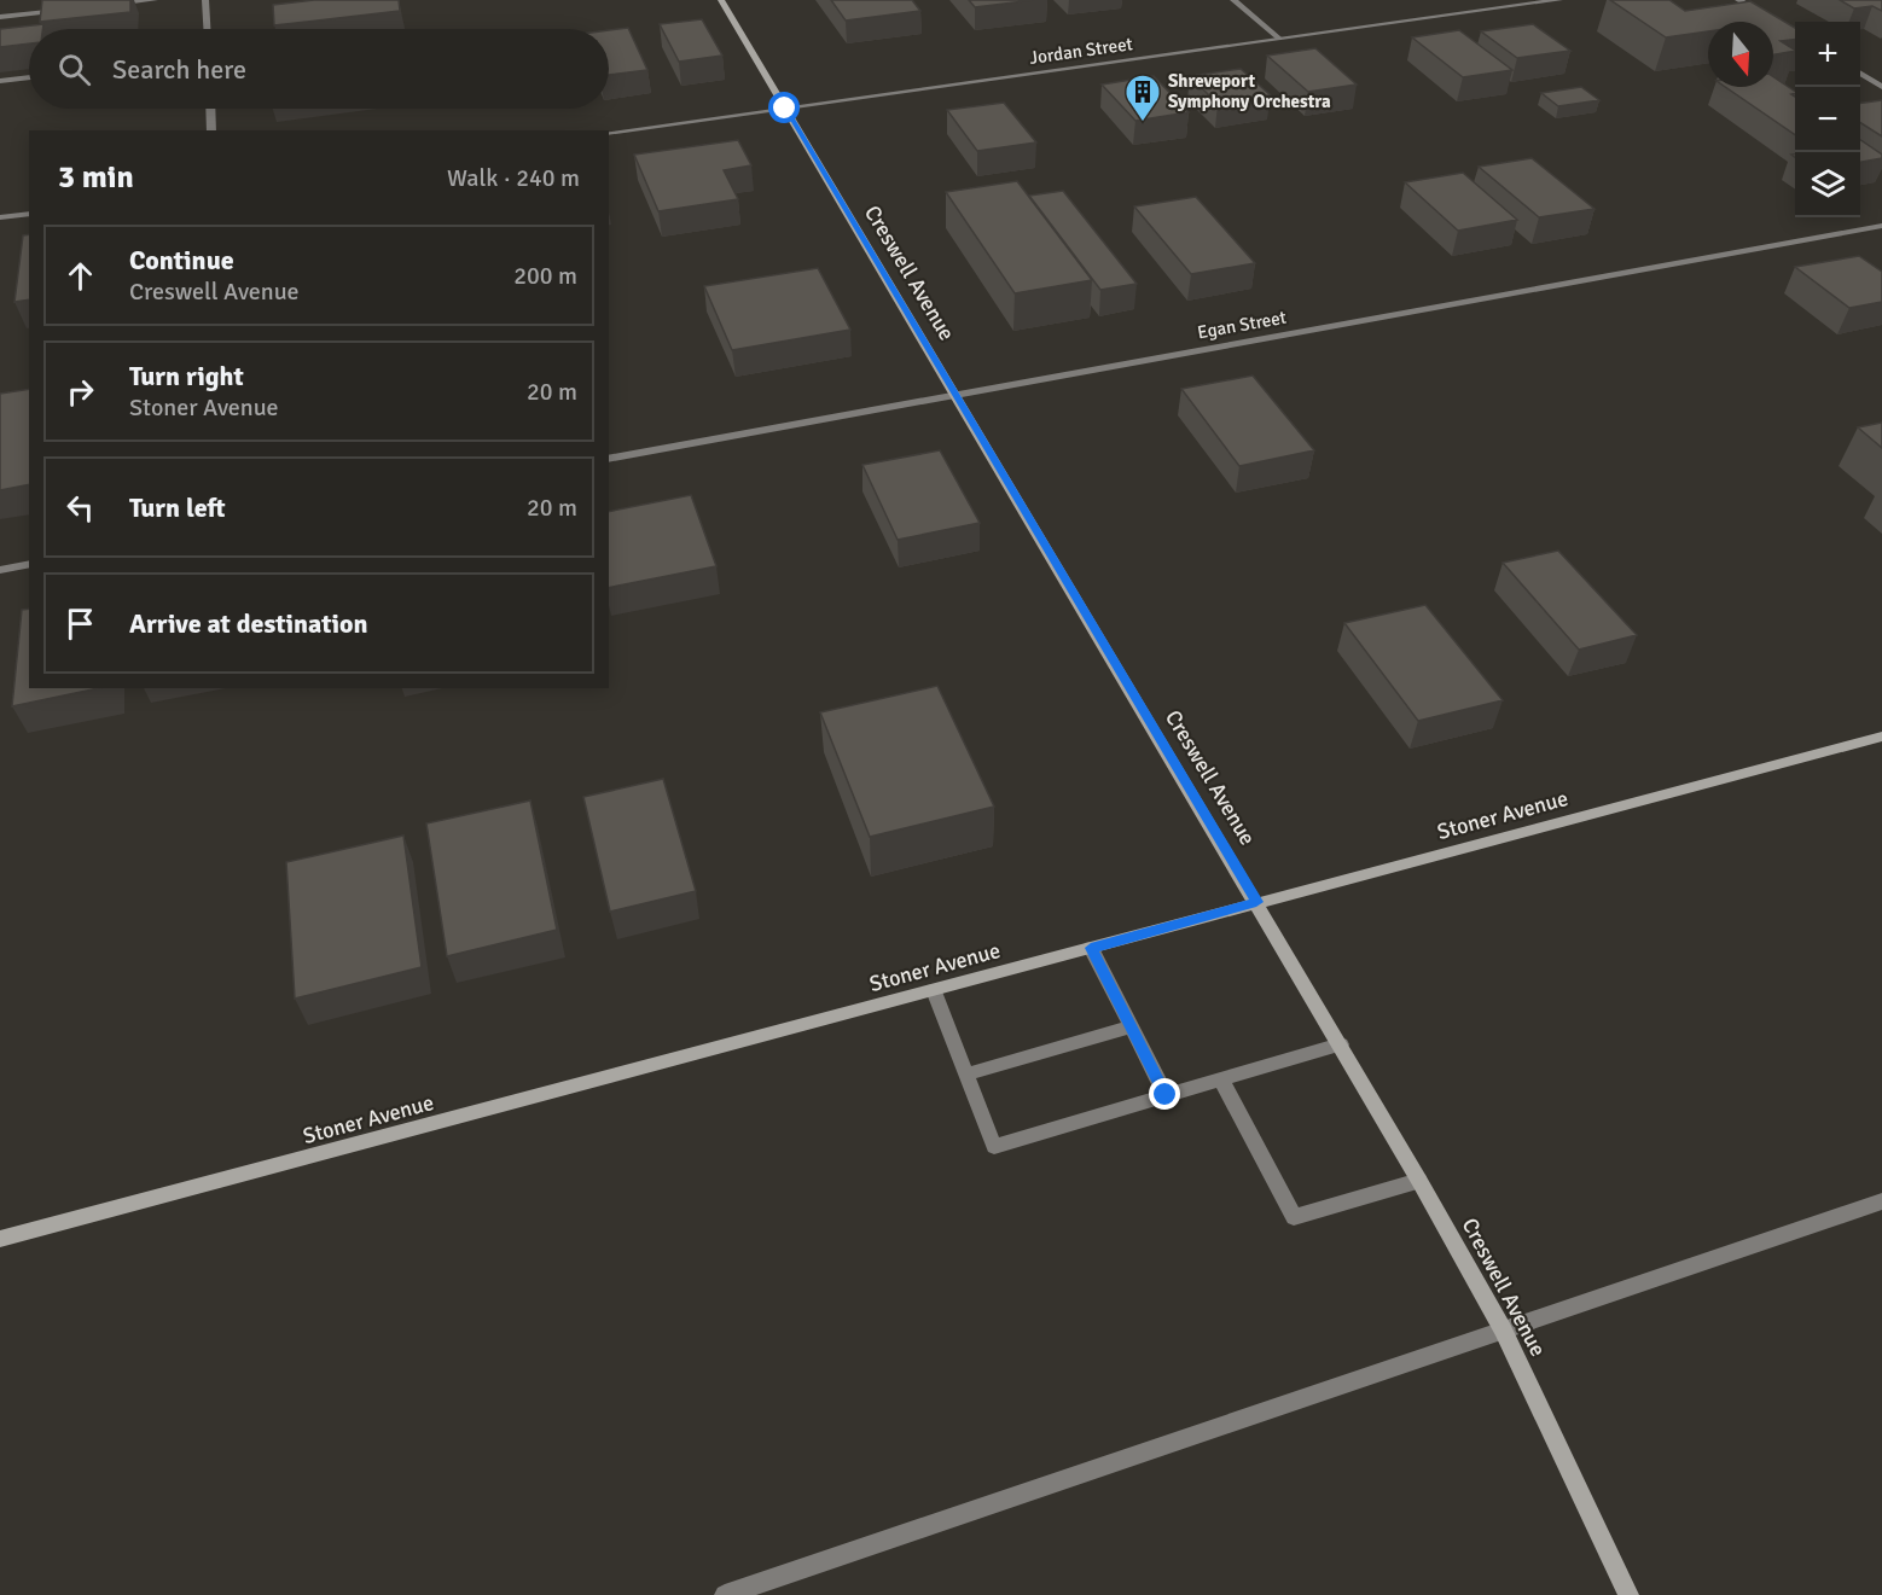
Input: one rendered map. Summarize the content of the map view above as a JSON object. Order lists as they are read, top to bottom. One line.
{"streets":{"street":["Jordan Street","Creswell Avenue","Egan Street","Stoner Avenue"]},"crossings":[["Jordan Street","Creswell Avenue"],["Creswell Avenue","Egan Street"],["Creswell Avenue","Stoner Avenue"]],"places":{"building":["Shreveport Symphony Orchestra"]},"north":"bottom","page":{"map_buttons":["+","−"],"search":"Search here","heading":["3 min","Walk · 240 m"],"list":[["Continue","Creswell Avenue","200 m"],["Turn right","Stoner Avenue","20 m"],["Turn left","20 m"],"Arrive at destination"]}}
